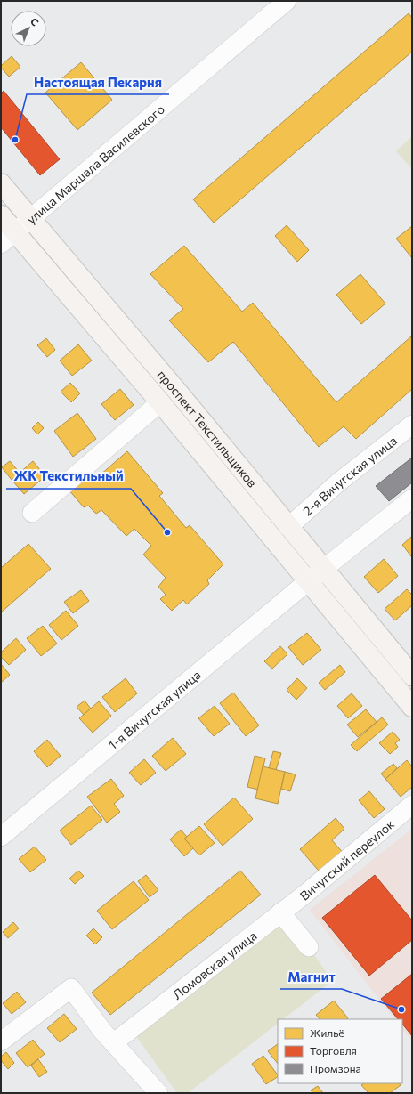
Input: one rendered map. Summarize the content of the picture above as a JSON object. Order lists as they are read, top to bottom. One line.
{"streets":{"main road":["проспект Текстильщиков"],"street":["улица Маршала Василевского","2-я Вичугская улица","1-я Вичугская улица","Вичугский переулок","Ломовская улица"]},"crossings":[["улица Маршала Василевского","проспект Текстильщиков"],["проспект Текстильщиков","2-я Вичугская улица"],["проспект Текстильщиков","1-я Вичугская улица"],["Вичугский переулок","Ломовская улица"]],"places":["Настоящая Пекарня","ЖК Текстильный","Магнит"],"legend":["Жильё","Торговля","Промзона"],"north":"top right"}
